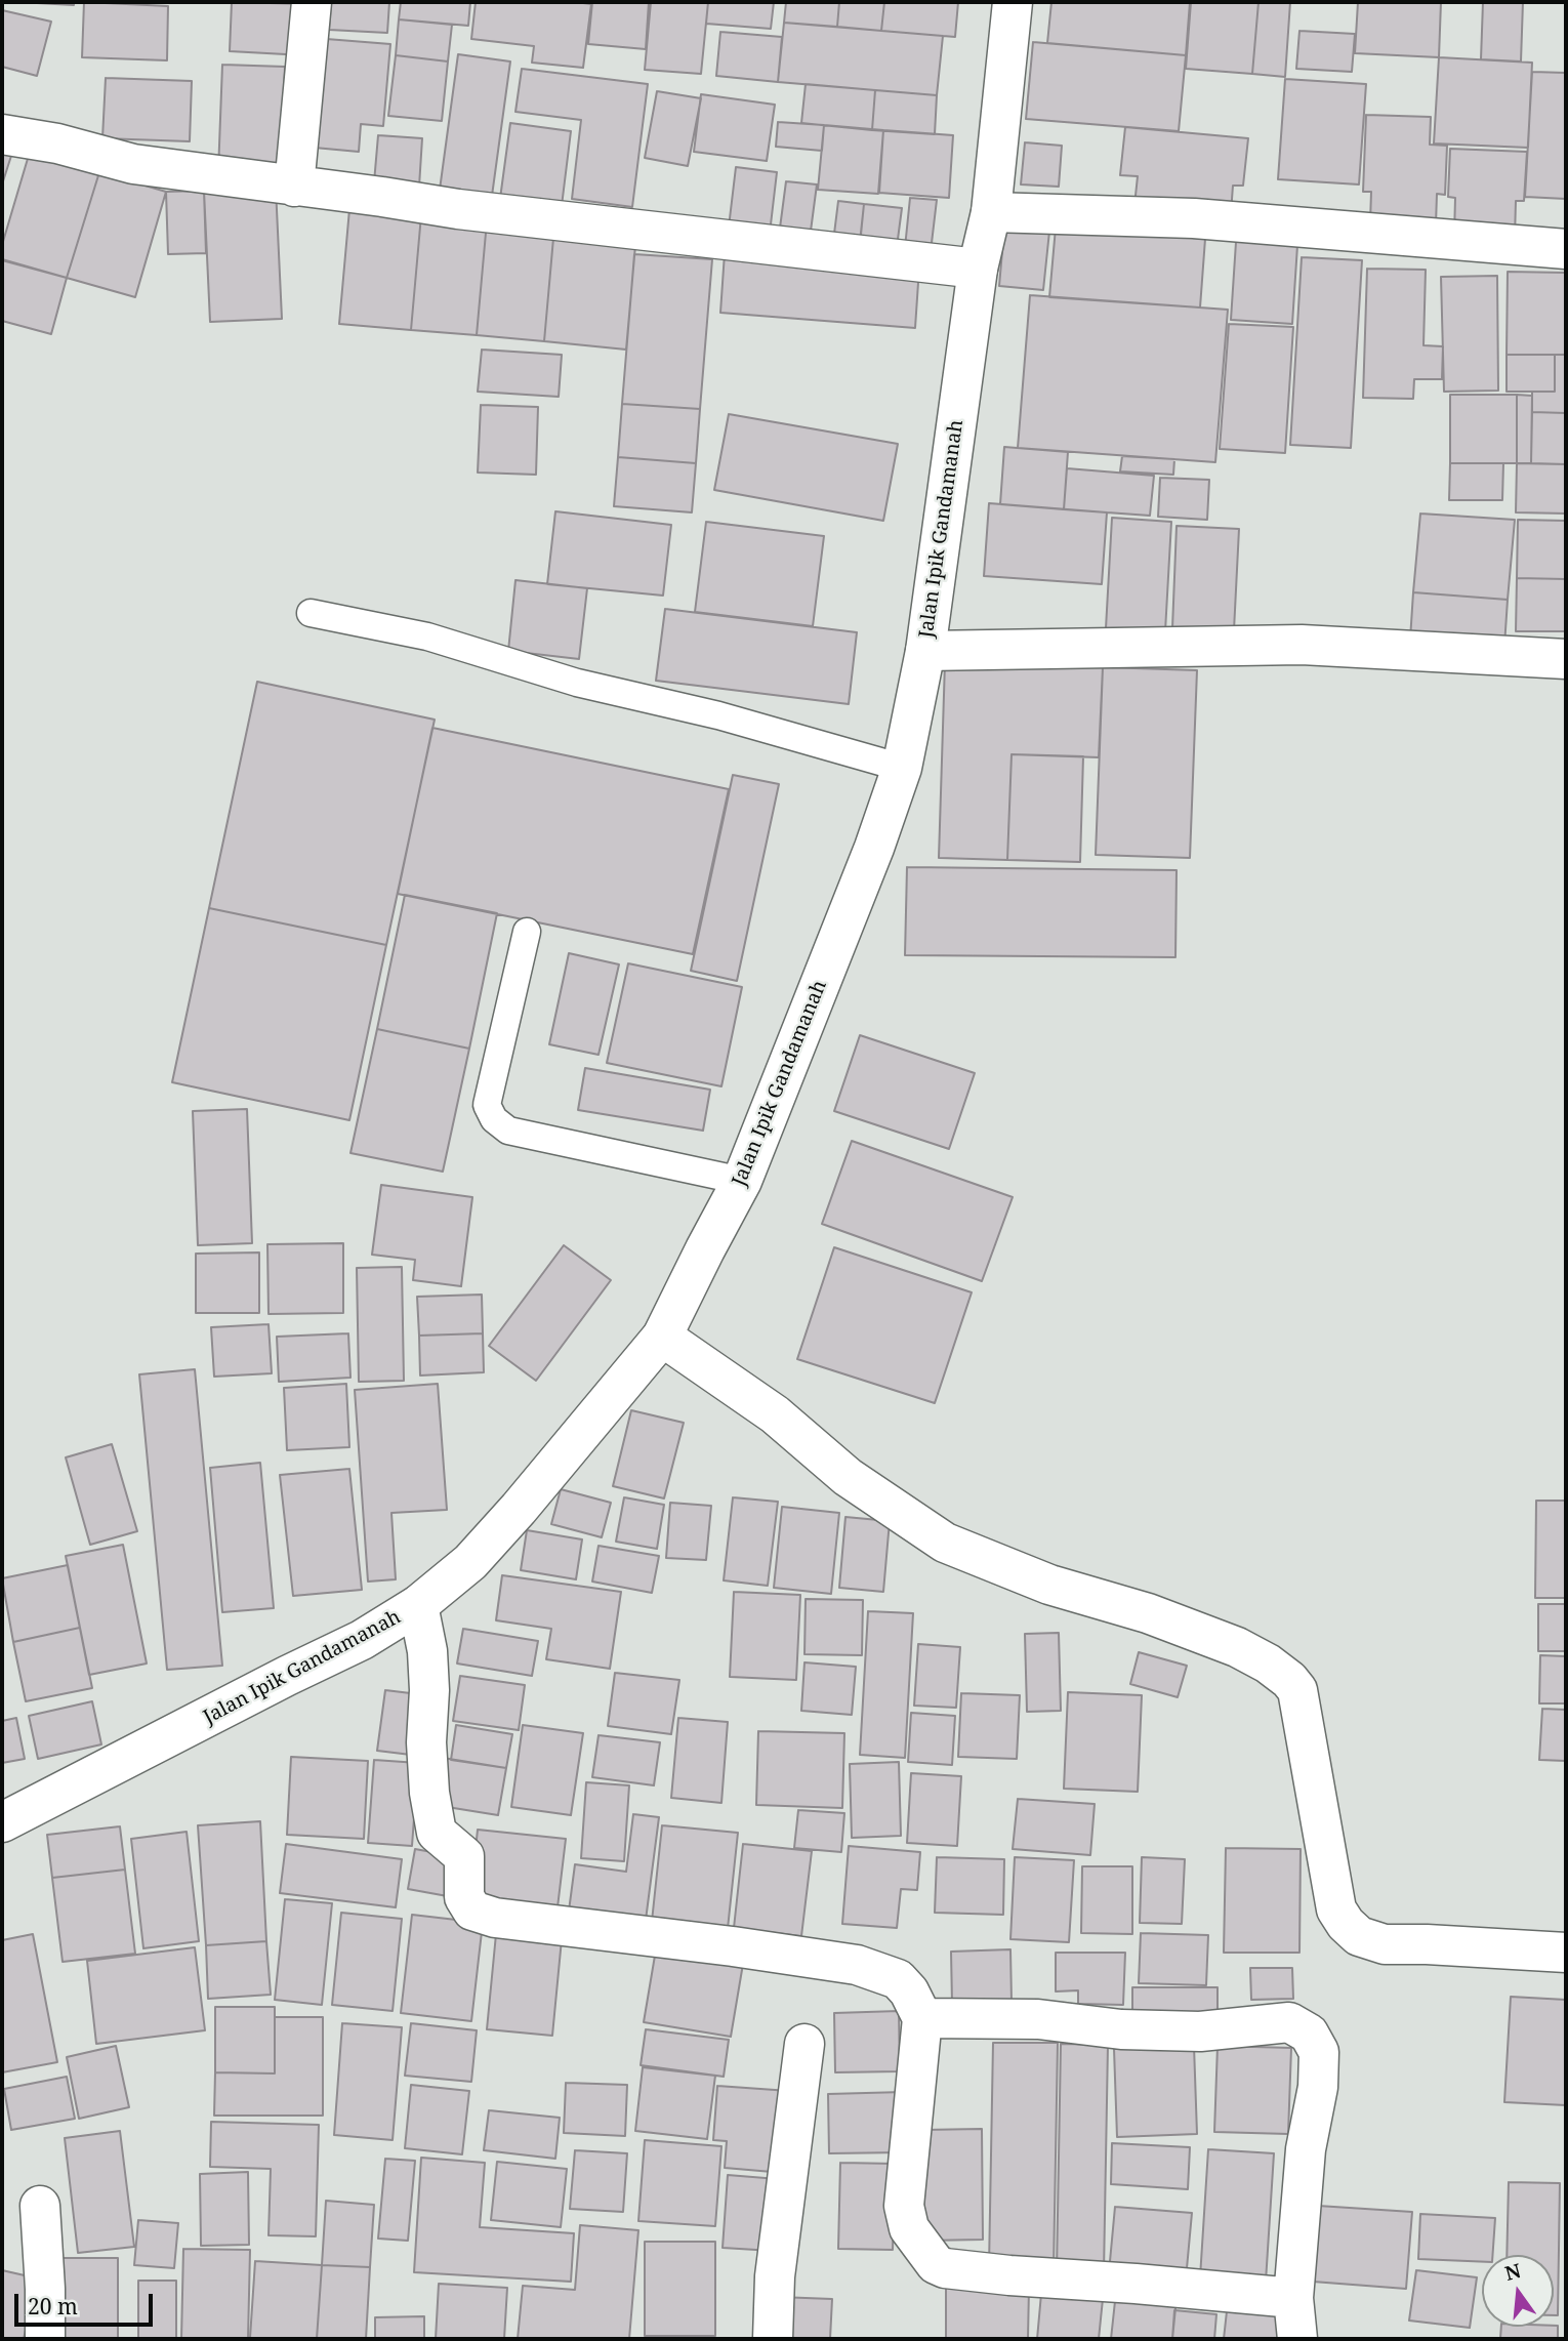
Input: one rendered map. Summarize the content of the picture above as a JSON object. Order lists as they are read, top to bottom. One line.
{"streets":{"street":["Jalan Ipik Gandamanah"]},"scale_bar":"20 m","north":"top"}
